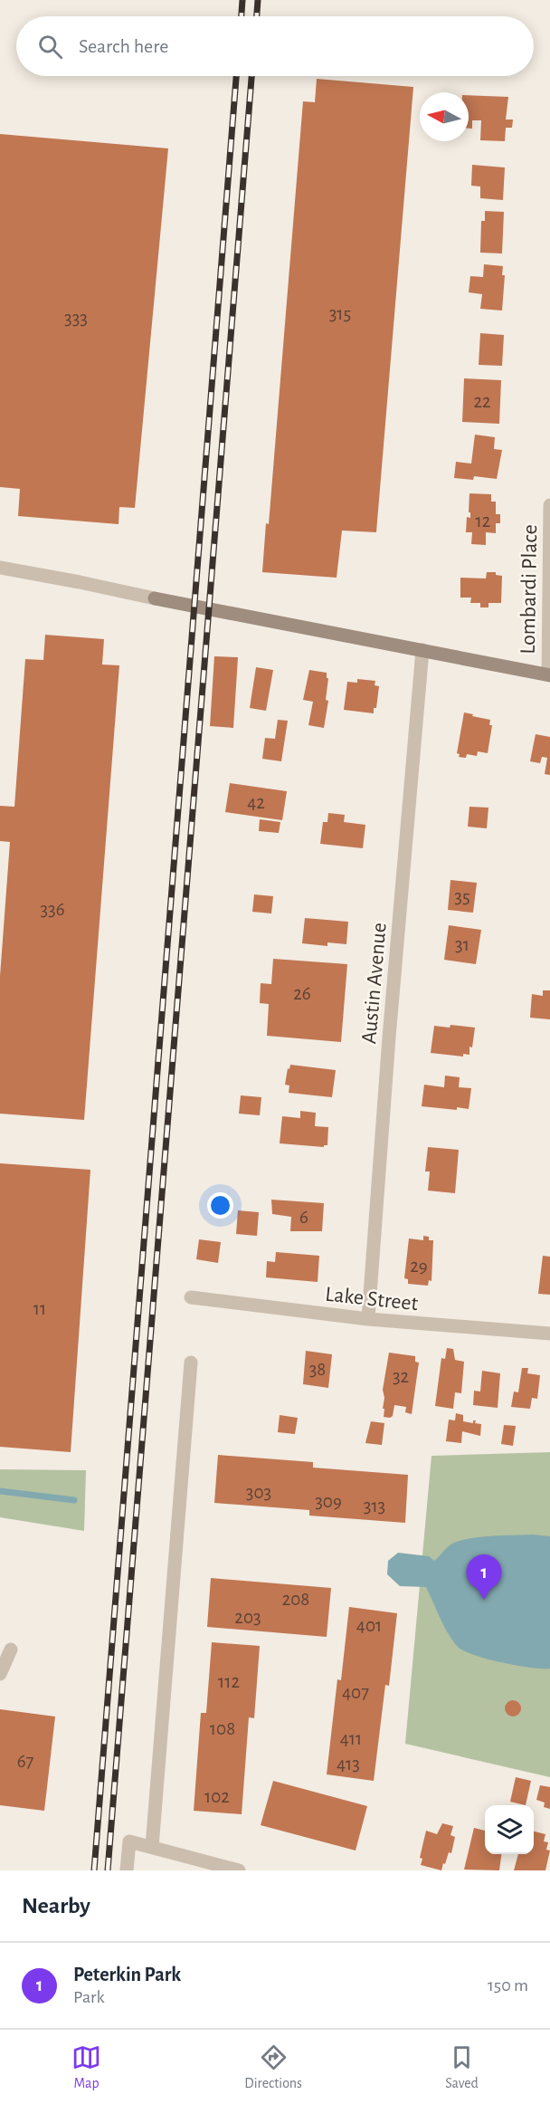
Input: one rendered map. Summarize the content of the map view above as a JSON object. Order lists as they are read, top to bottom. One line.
{"streets":{"street":["Lombardi Place","Austin Avenue","Lake Street"]},"crossings":[["Austin Avenue","Lake Street"]],"house_numbers":["315","333","22","12","42","35","336","31","26","6","29","11","38","32","303","309","313","208","203","401","112","407","108","411","67","413","102"],"north":"left","page":{"search":"Search here","pins":"1","heading":"Nearby","list":[{"mark":"1","name":"Peterkin Park","note":"Park","value":"150 m"}],"nav":["Map","Directions","Saved"]}}
